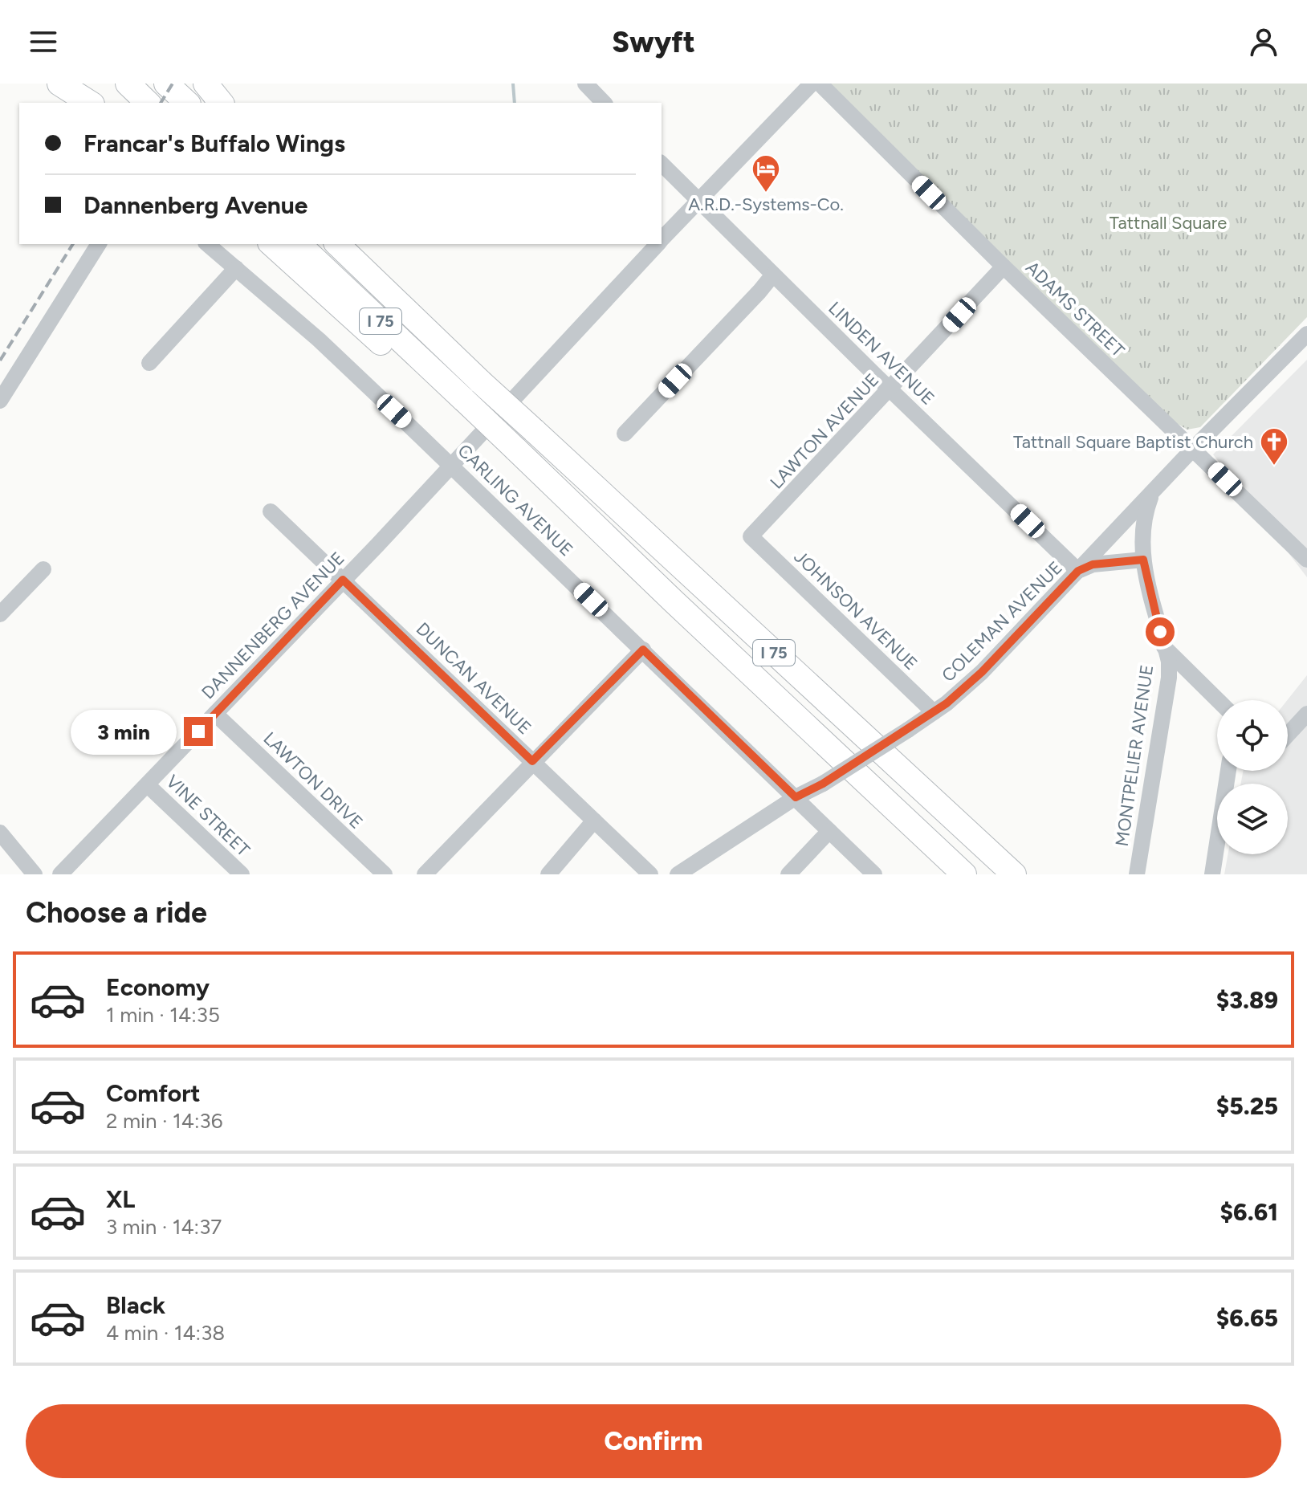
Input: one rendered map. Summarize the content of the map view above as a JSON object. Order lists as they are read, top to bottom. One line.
{"streets":{"highway":["I 75"],"street":["ADAMS STREET","LINDEN AVENUE","LAWTON AVENUE","CARLING AVENUE","JOHNSON AVENUE","COLEMAN AVENUE","DANNENBERG AVENUE","DUNCAN AVENUE","MONTPELIER AVENUE","LAWTON DRIVE","VINE STREET"]},"crossings":[["ADAMS STREET","LAWTON AVENUE"],["ADAMS STREET","COLEMAN AVENUE"],["LINDEN AVENUE","LAWTON AVENUE"],["LINDEN AVENUE","COLEMAN AVENUE"],["LINDEN AVENUE","DANNENBERG AVENUE"],["LAWTON AVENUE","JOHNSON AVENUE"],["CARLING AVENUE","COLEMAN AVENUE"],["CARLING AVENUE","DANNENBERG AVENUE"],["JOHNSON AVENUE","COLEMAN AVENUE"],["COLEMAN AVENUE","MONTPELIER AVENUE"],["DANNENBERG AVENUE","DUNCAN AVENUE"],["DANNENBERG AVENUE","LAWTON DRIVE"],["DANNENBERG AVENUE","VINE STREET"]],"parks":["Tattnall Square"],"places":{"hotel":["A.R.D.-Systems-Co."],"church":["Tattnall Square Baptist Church"]},"page":{"header":"Swyft","banner":["Francar's Buffalo Wings","Dannenberg Avenue"],"bubble":"3 min","heading":"Choose a ride","list":[{"name":"Economy","note":"1 min · 14:35","value":"$3.89"},{"name":"Comfort","note":"2 min · 14:36","value":"$5.25"},{"name":"XL","note":"3 min · 14:37","value":"$6.61"},{"name":"Black","note":"4 min · 14:38","value":"$6.65"}],"buttons":"Confirm"}}
